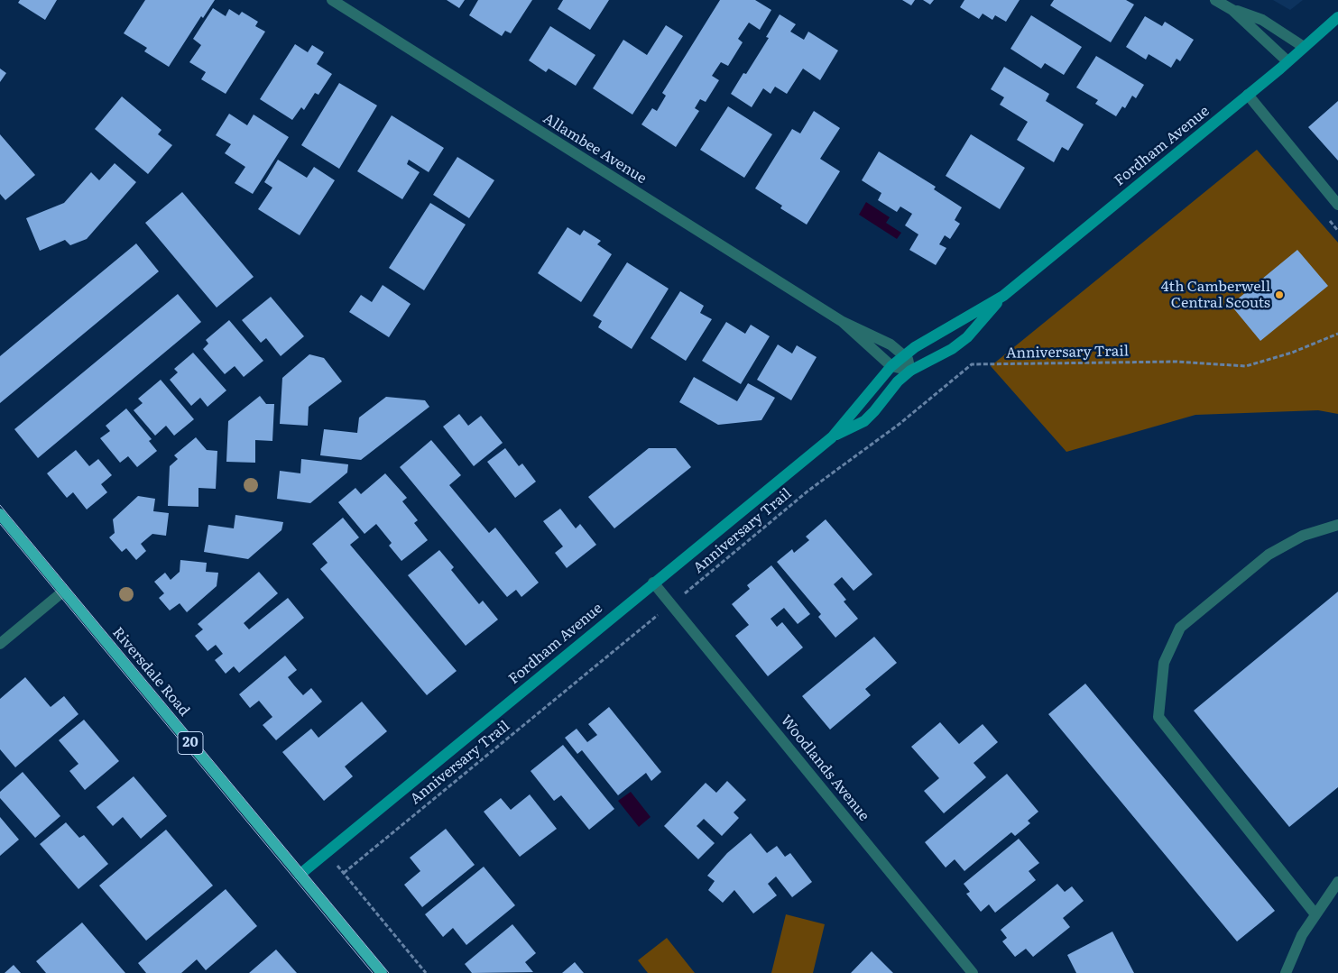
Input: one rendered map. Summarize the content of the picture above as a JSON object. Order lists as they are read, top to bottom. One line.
{"streets":{"main road":["Riversdale Road","20"],"street":["Fordham Avenue","Allambee Avenue","Woodlands Avenue"],"path":["Anniversary Trail"]},"crossings":[["Fordham Avenue","Allambee Avenue"],["Fordham Avenue","Riversdale Road"],["Fordham Avenue","Woodlands Avenue"],["Anniversary Trail","Woodlands Avenue"]],"places":["4th Camberwell Central Scouts"]}
